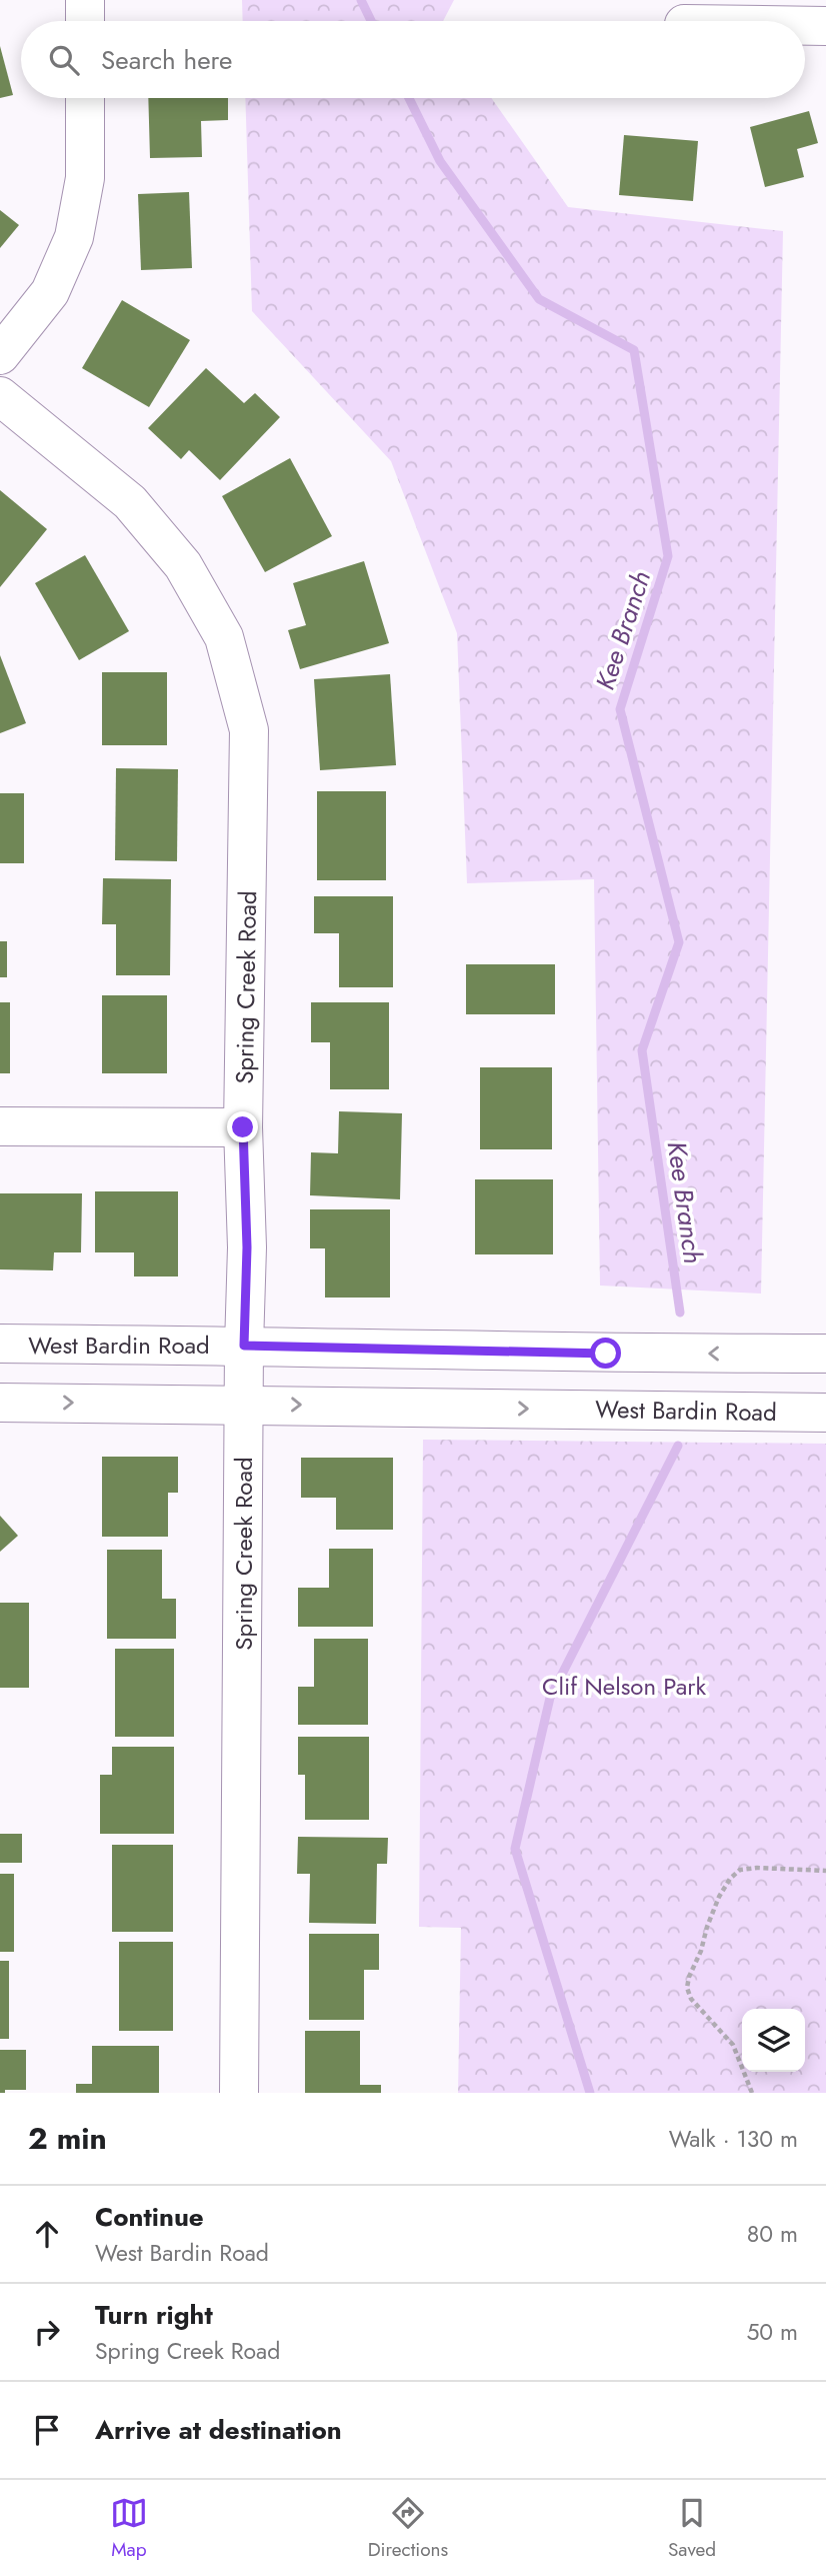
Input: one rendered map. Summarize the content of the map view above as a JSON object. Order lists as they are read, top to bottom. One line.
{"streets":{"street":["Spring Creek Road","West Bardin Road"]},"crossings":[["Spring Creek Road","West Bardin Road"]],"water":["Kee Branch"],"parks":["Clif Nelson Park"],"page":{"search":"Search here","heading":["2 min","Walk · 130 m"],"list":[["Continue","West Bardin Road","80 m"],["Turn right","Spring Creek Road","50 m"],"Arrive at destination"],"nav":["Map","Directions","Saved"]}}
